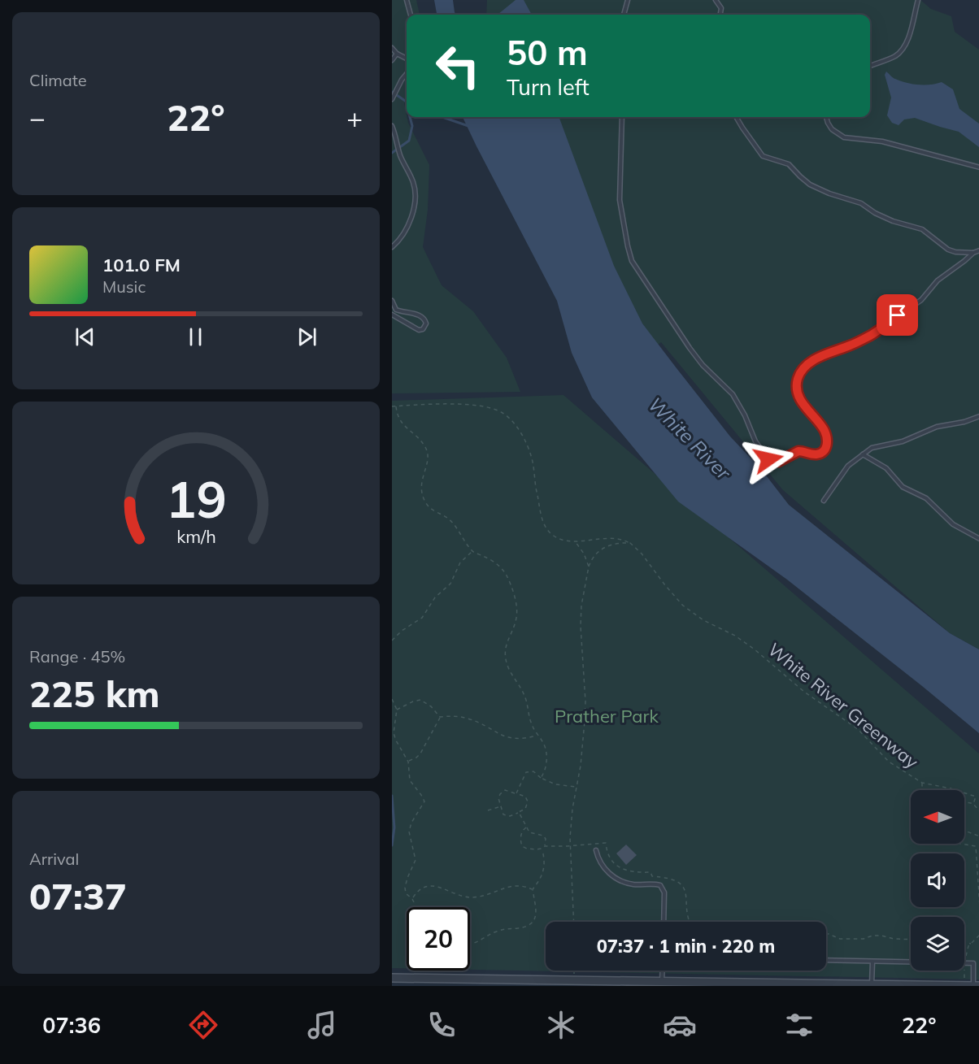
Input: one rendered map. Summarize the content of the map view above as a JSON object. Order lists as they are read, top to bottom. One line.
{"streets":{"path":["White River Greenway"]},"water":["White River"],"parks":["Prather Park"],"north":"left","page":{"tile":["Climate",["Range · 45%","225 km"],["Arrival","07:37"]],"turn":["50 m","Turn left"],"heat":["−","22°","+"],"song":["101.0 FM","Music"],"limit":"20","trip":"07:37 · 1 min · 220 m","tabs":["07:36","22°"],"gauge":["19","km/h"]}}
